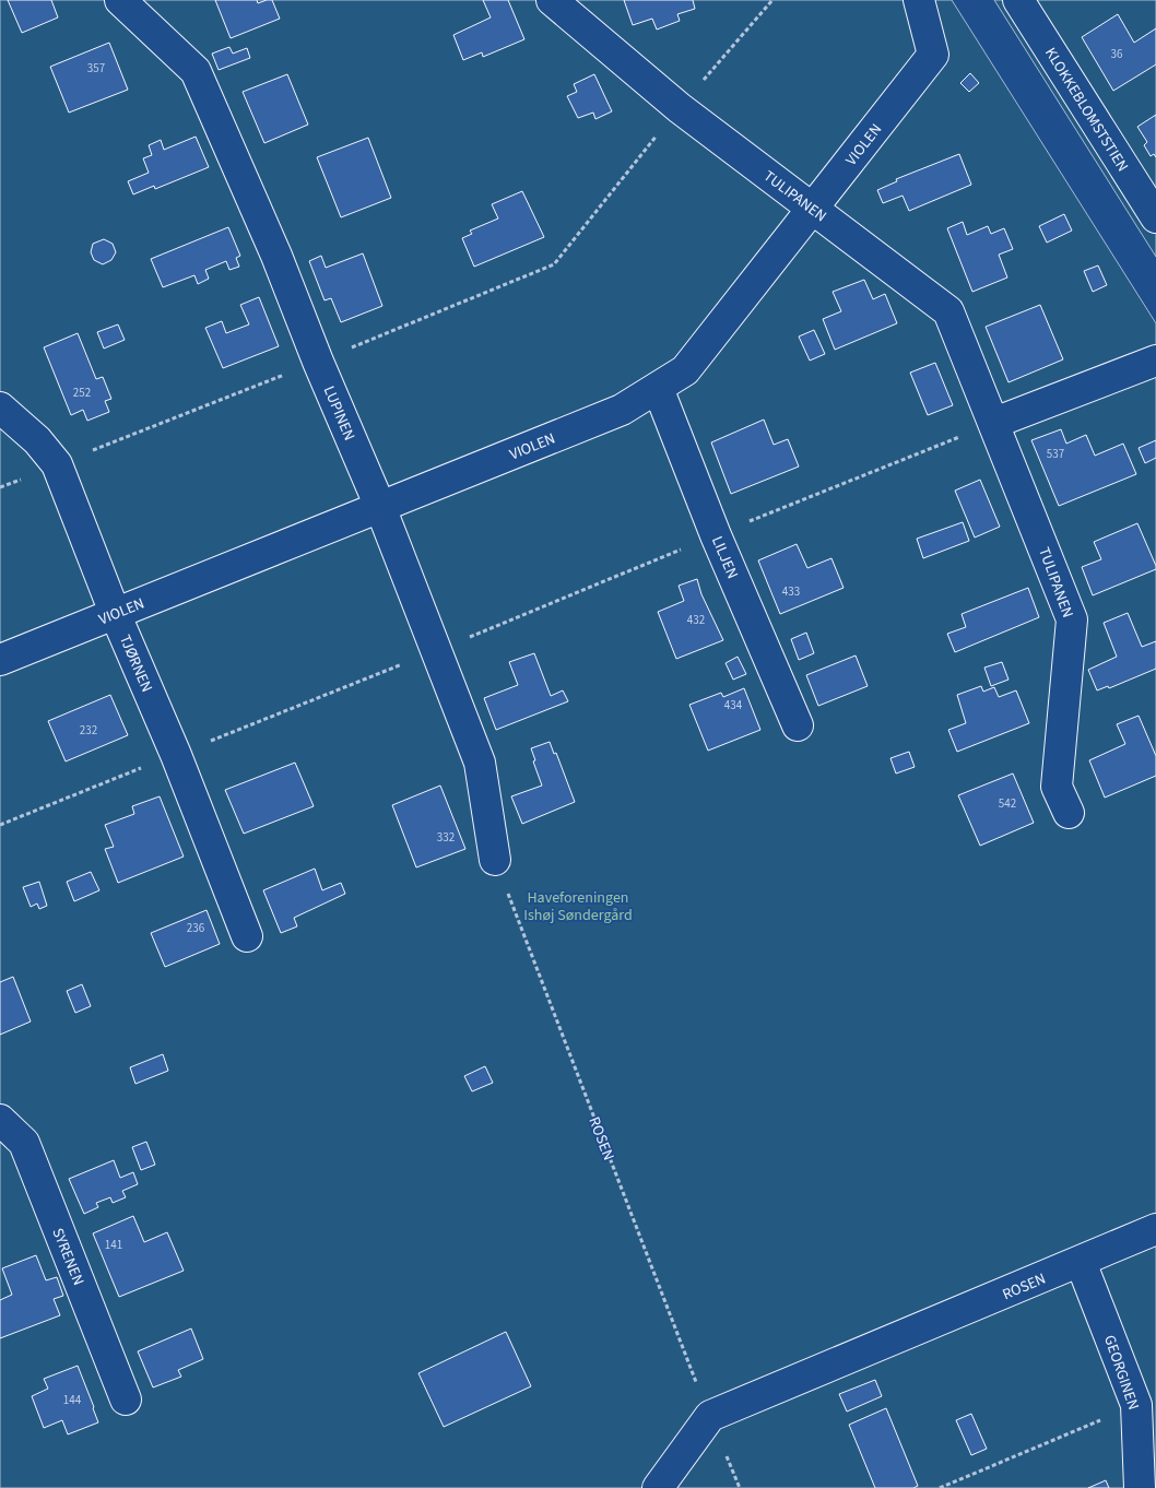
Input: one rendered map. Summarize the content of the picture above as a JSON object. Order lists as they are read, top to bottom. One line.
{"streets":{"lane":["KLOKKEBLOMSTSTIEN","VIOLEN","TULIPANEN","LUPINEN","LILJEN","TJØRNEN","ROSEN","SYRENEN","GEORGINEN"]},"crossings":[["VIOLEN","TULIPANEN"],["VIOLEN","LUPINEN"],["VIOLEN","LILJEN"],["VIOLEN","TJØRNEN"],["LUPINEN","ROSEN"],["ROSEN","GEORGINEN"]],"parks":["Haveforeningen Ishøj Søndergård"],"house_numbers":["36","357","252","537","433","432","434","232","542","332","236","141","144"]}
